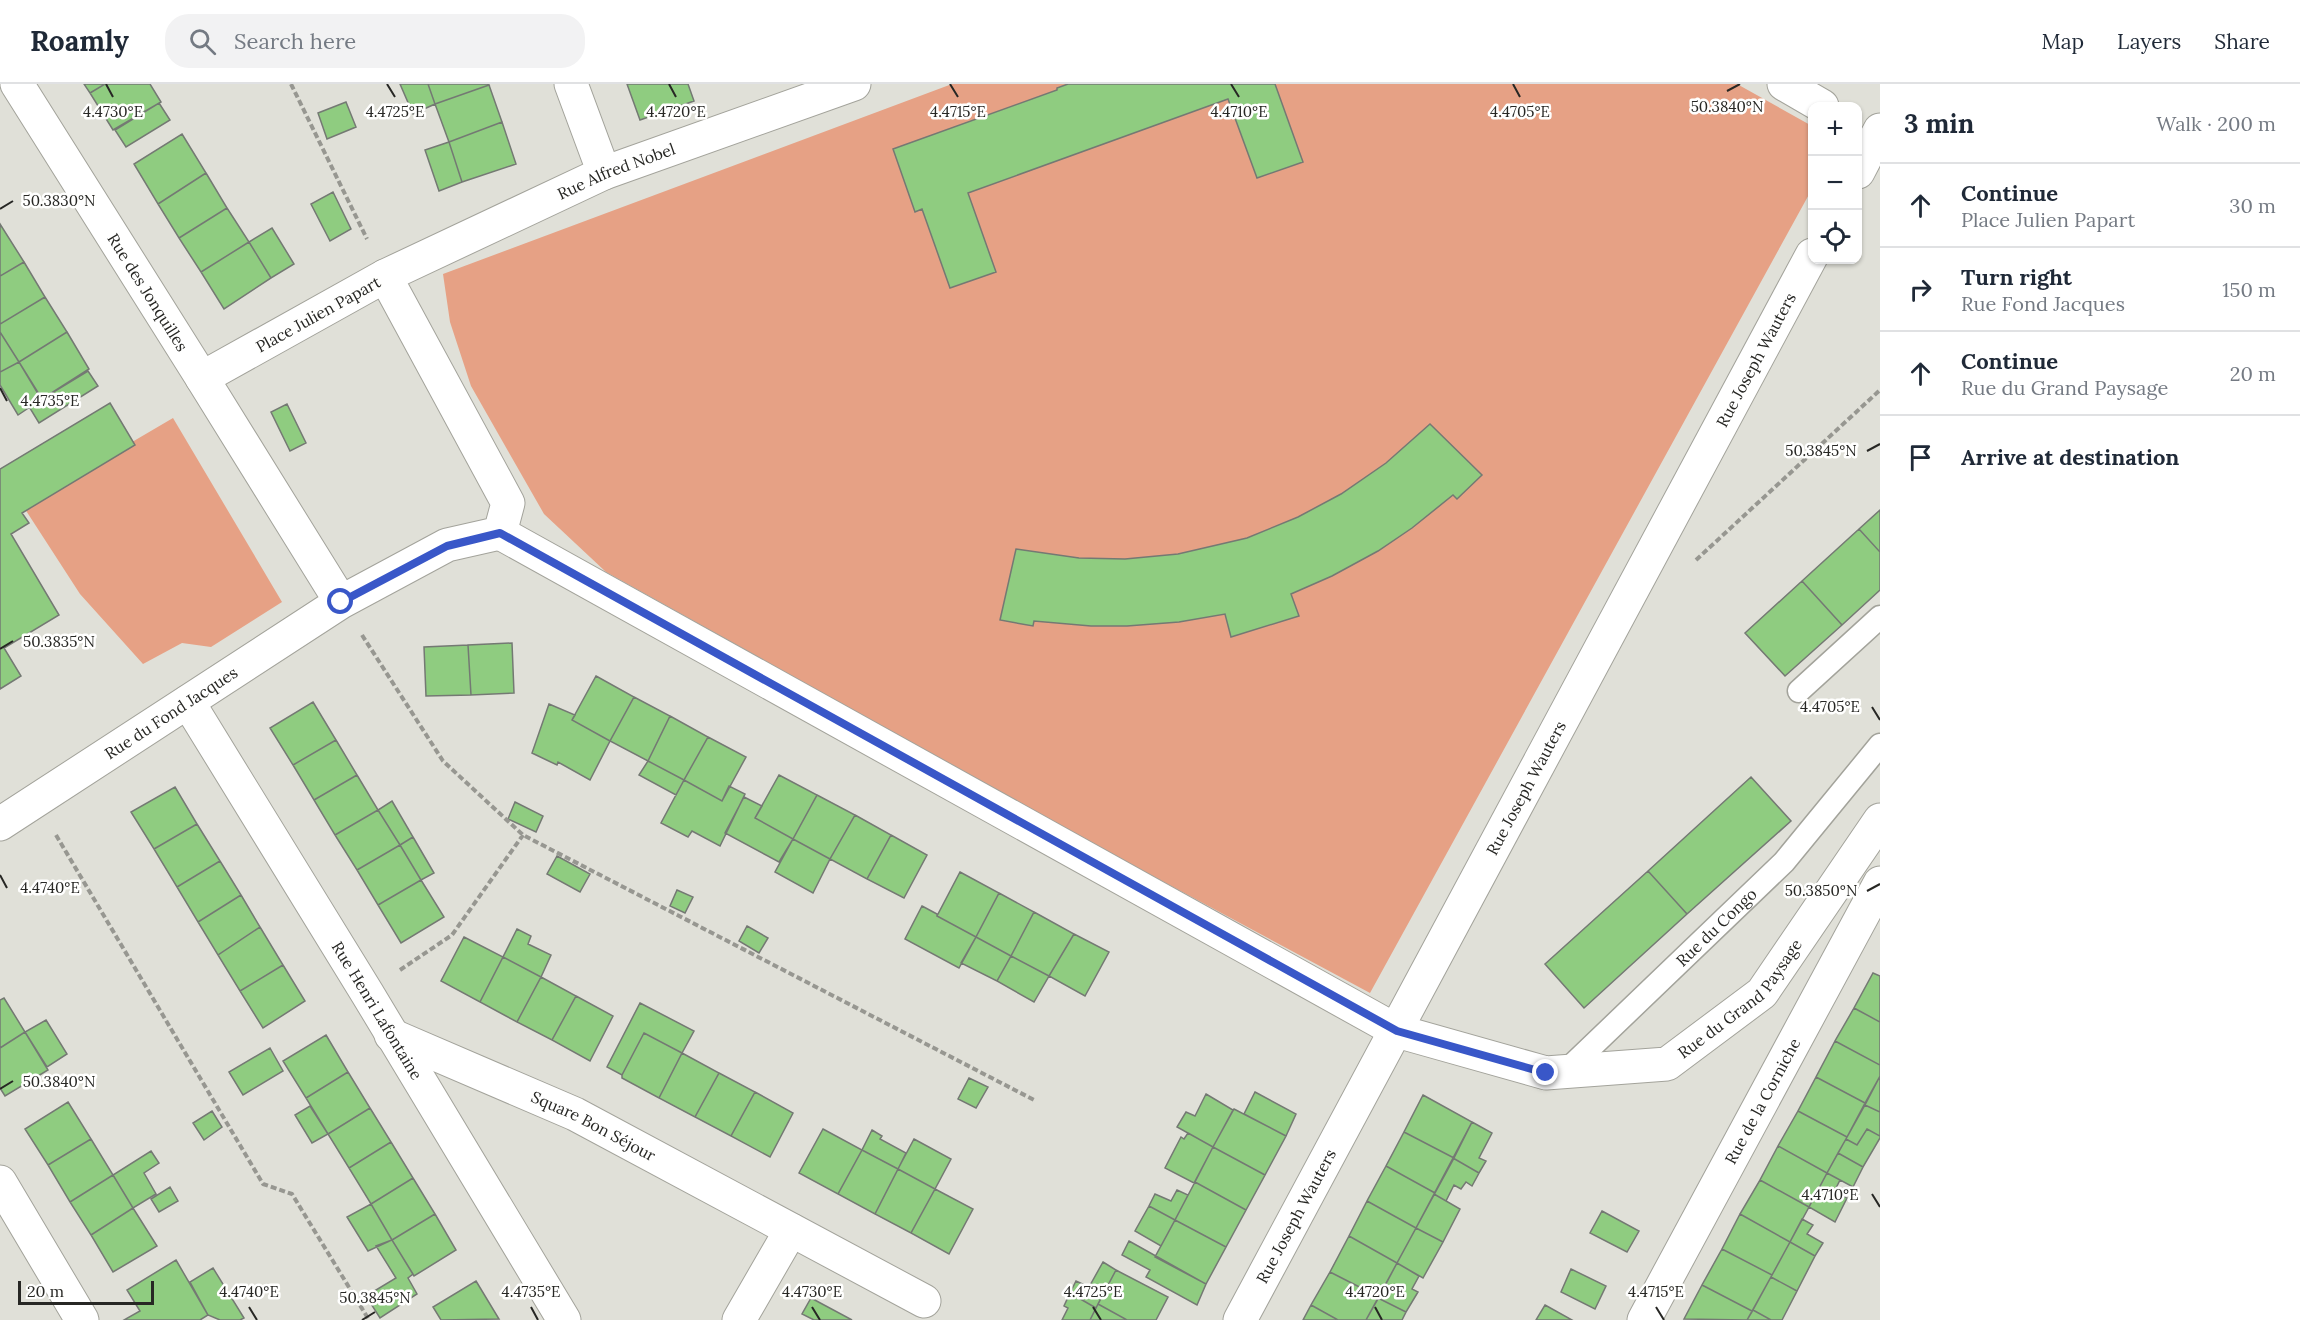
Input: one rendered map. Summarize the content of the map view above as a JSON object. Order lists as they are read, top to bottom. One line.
{"streets":{"street":["Rue Alfred Nobel","Rue des Jonquilles","Place Julien Papart","Rue Joseph Wauters","Rue du Fond Jacques","Rue du Grand Paysage","Rue Henri Lafontaine","Rue de la Corniche","Square Bon Séjour"],"lane":["Rue du Congo"]},"crossings":[["Rue Alfred Nobel","Place Julien Papart"],["Rue des Jonquilles","Place Julien Papart"],["Place Julien Papart","Rue du Grand Paysage"],["Rue Joseph Wauters","Rue du Grand Paysage"],["Rue du Fond Jacques","Rue Henri Lafontaine"],["Rue du Congo","Rue du Grand Paysage"],["Rue Henri Lafontaine","Square Bon Séjour"]],"scale_bar":"20 m","page":{"header":"Roamly","search":"Search here","nav":["Map","Layers","Share"],"heading":["3 min","Walk · 200 m"],"map_buttons":["+","−"],"list":[["Continue","Place Julien Papart","30 m"],["Turn right","Rue Fond Jacques","150 m"],["Continue","Rue du Grand Paysage","20 m"],"Arrive at destination"],"scale":"20 m"},"coordinates":["50.3840°N","4.4730°E","4.4725°E","4.4720°E","4.4715°E","4.4710°E","4.4705°E","50.3830°N","4.4735°E","50.3845°N","50.3835°N","4.4740°E","50.3850°N"]}
